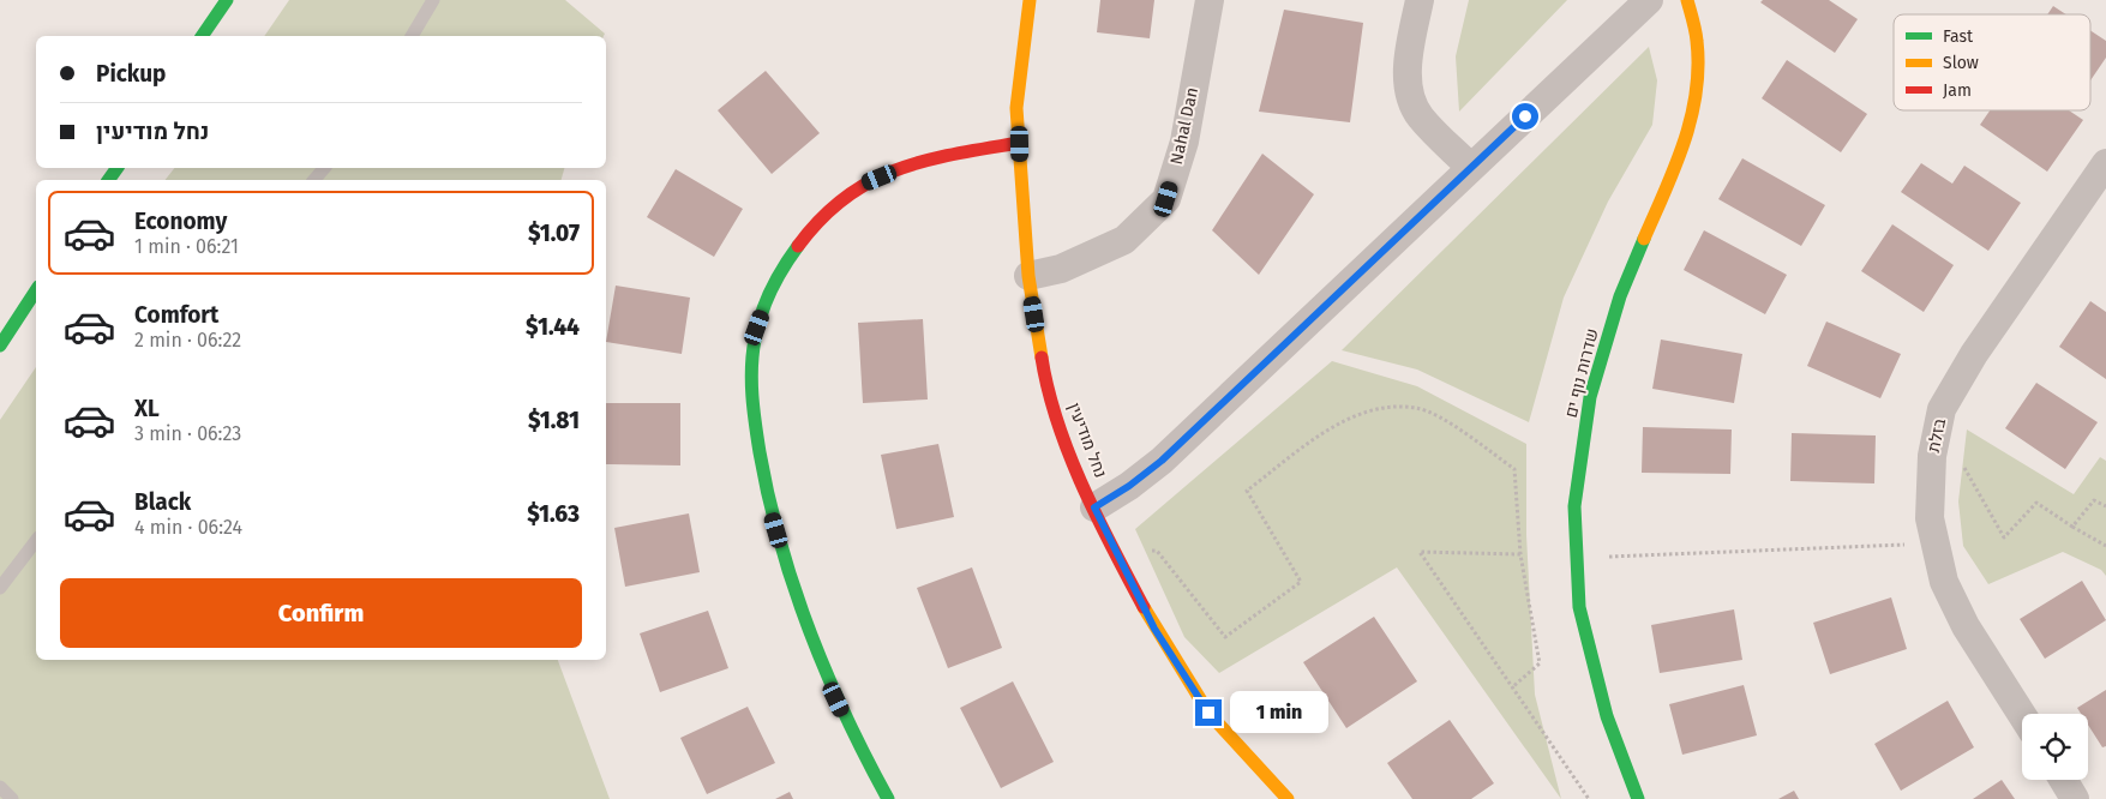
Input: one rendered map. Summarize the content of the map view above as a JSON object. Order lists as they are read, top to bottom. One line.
{"streets":{"street":["Nahal Dan","שדרות נוף ים","בזלת","נחל מודיעין"]},"crossings":[["Nahal Dan","נחל מודיעין"]],"legend":["Fast","Slow","Jam"],"page":{"banner":["Pickup","נחל מודיעין"],"list":[{"name":"Economy","note":"1 min · 06:21","value":"$1.07"},{"name":"Comfort","note":"2 min · 06:22","value":"$1.44"},{"name":"XL","note":"3 min · 06:23","value":"$1.81"},{"name":"Black","note":"4 min · 06:24","value":"$1.63"}],"buttons":"Confirm","bubble":"1 min"}}
